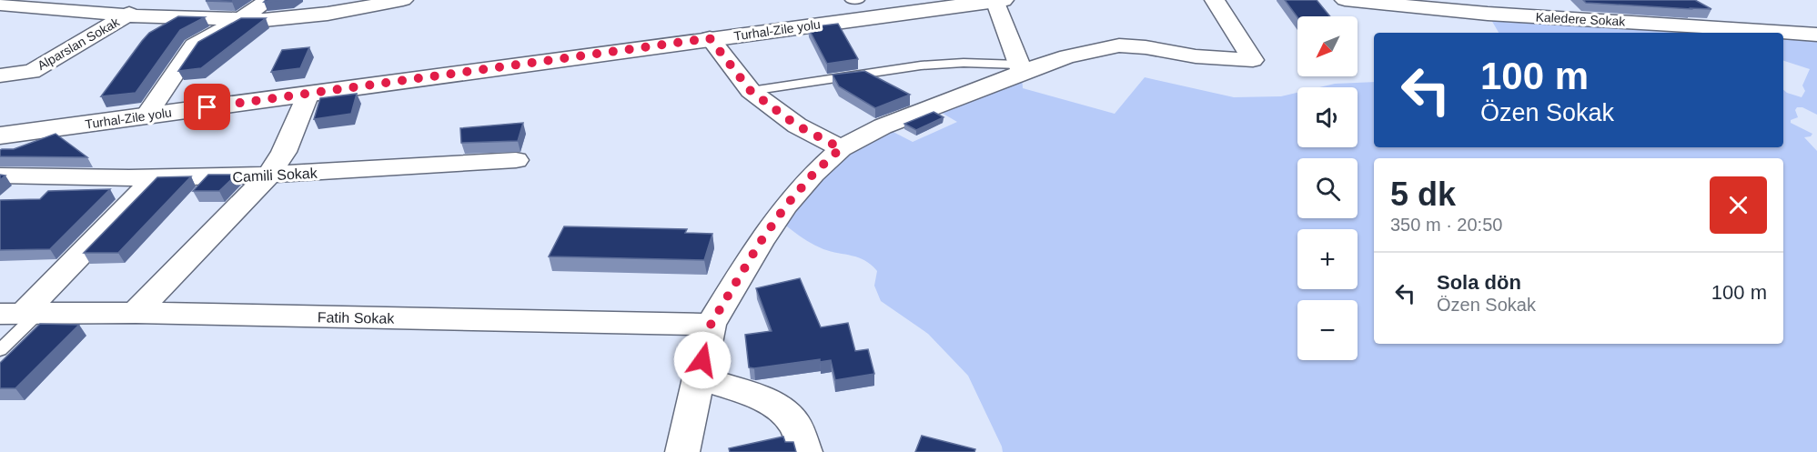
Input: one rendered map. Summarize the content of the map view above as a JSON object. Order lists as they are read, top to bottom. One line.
{"streets":{"main road":["Turhal-Zile yolu"],"street":["Kaledere Sokak","Alparslan Sokak","Camili Sokak","Fatih Sokak"]},"north":"bottom left","page":{"map_buttons":["+","−"],"turn":["100 m","Özen Sokak"],"heading":["5 dk","350 m · 20:50"],"list":[{"name":"Sola dön","note":"Özen Sokak","value":"100 m"}]}}
